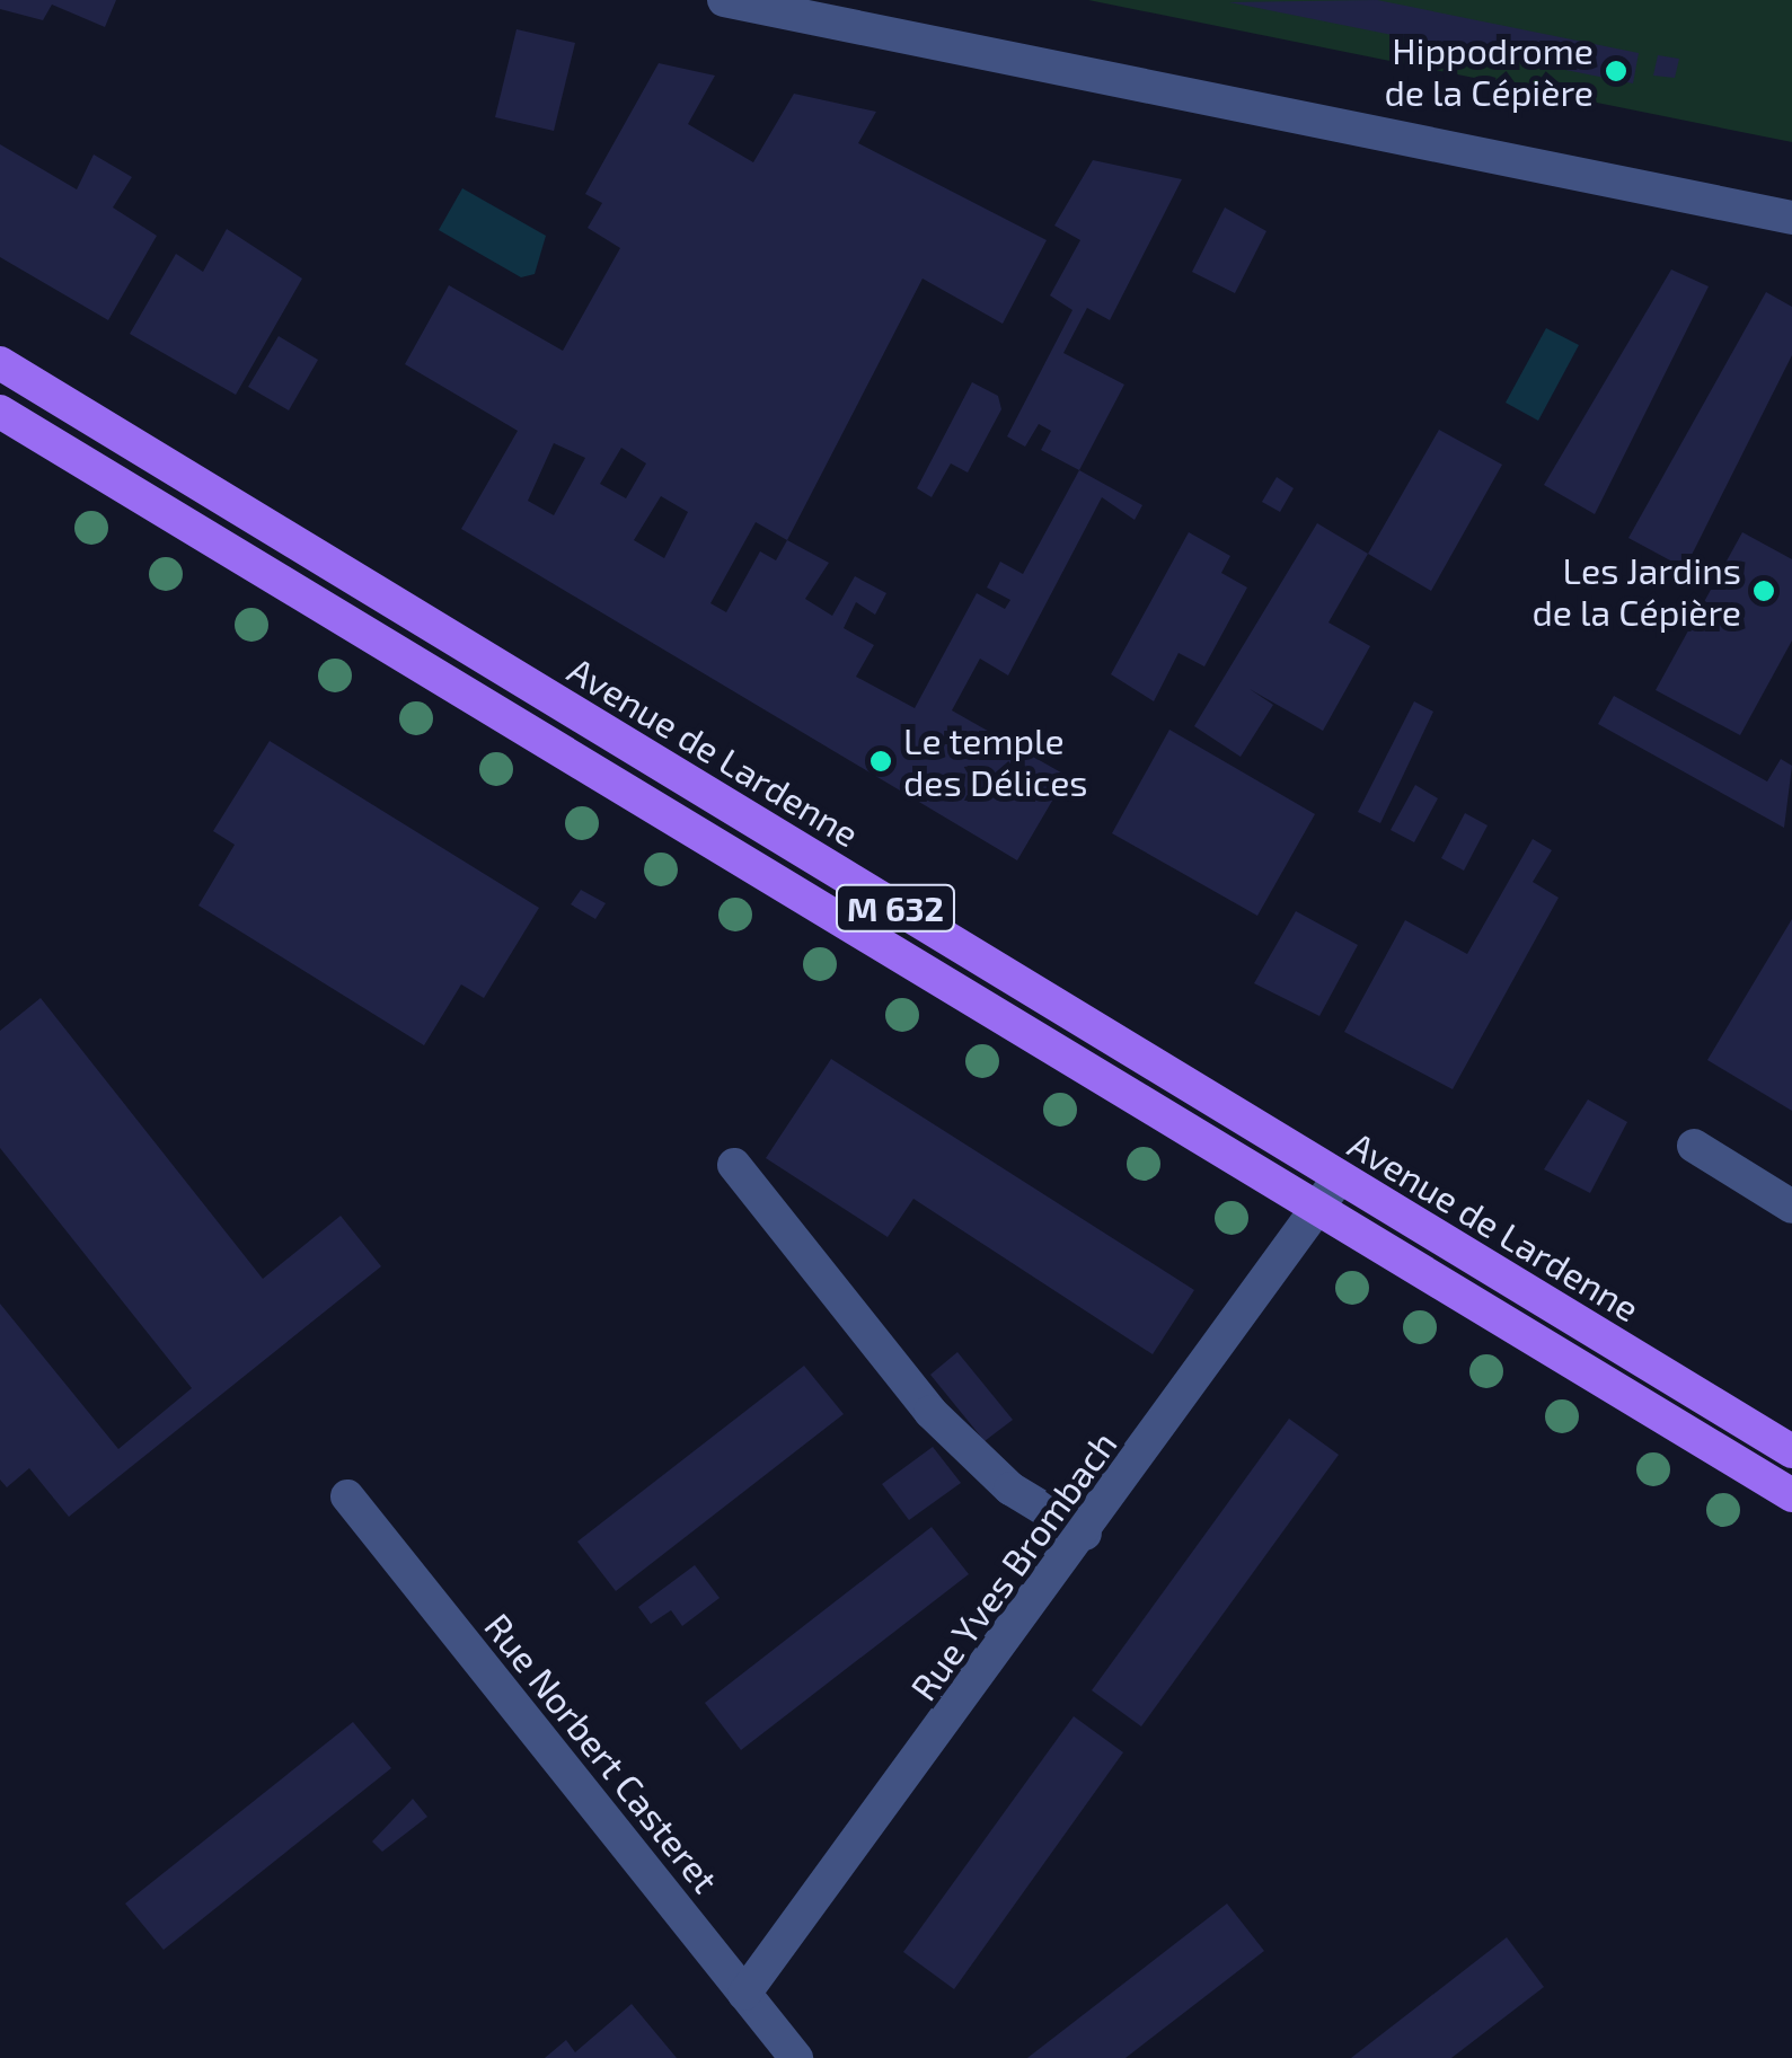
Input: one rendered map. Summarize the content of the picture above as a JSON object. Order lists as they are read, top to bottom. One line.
{"streets":{"main road":["Avenue de Lardenne","M 632"],"street":["Rue Yves Brombach","Rue Norbert Casteret"]},"crossings":[["Avenue de Lardenne","Rue Yves Brombach"],["Rue Yves Brombach","Rue Norbert Casteret"]],"places":["Hippodrome de la Cépière","Les Jardins de la Cépière","Le temple des Délices"]}
